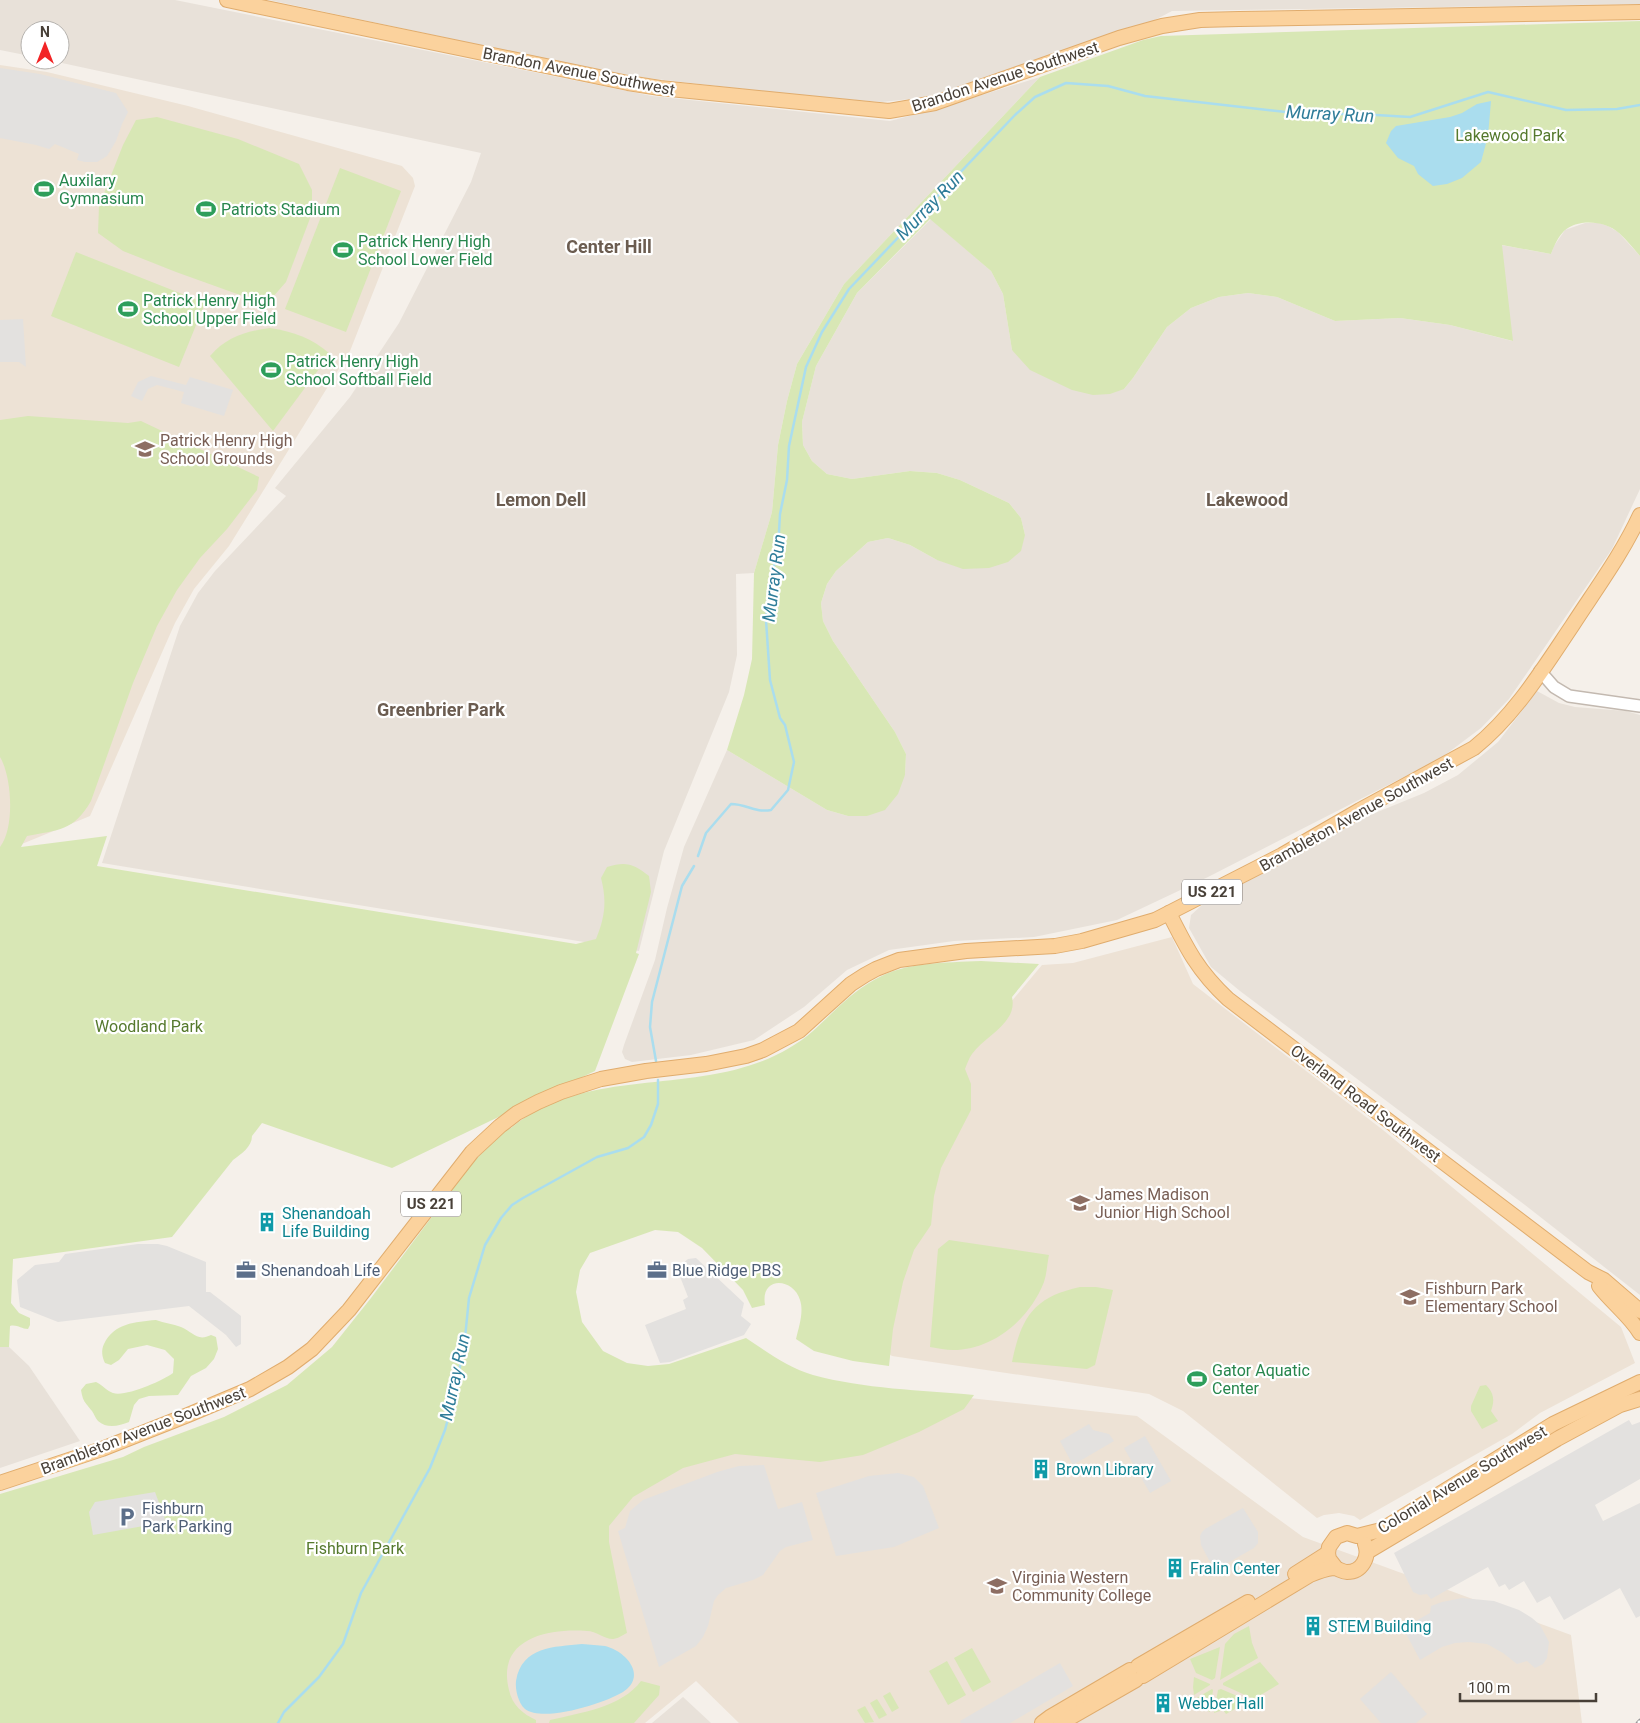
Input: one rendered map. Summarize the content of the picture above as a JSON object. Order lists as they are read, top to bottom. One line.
{"streets":{"main road":["Brandon Avenue Southwest","Brambleton Avenue Southwest","US 221","Overland Road Southwest","Colonial Avenue Southwest"]},"crossings":[["Brambleton Avenue Southwest","Overland Road Southwest"]],"districts":["Center Hill","Lemon Dell","Lakewood","Greenbrier Park"],"water":["Murray Run"],"parks":["Lakewood Park","Woodland Park","Fishburn Park"],"places":{"sports":["Auxilary Gymnasium","Patriots Stadium","Patrick Henry High School Lower Field","Patrick Henry High School Upper Field","Patrick Henry High School Softball Field","Gator Aquatic Center"],"school or university":["Patrick Henry High School Grounds","James Madison Junior High School","Fishburn Park Elementary School","Virginia Western Community College"],"building":["Shenandoah Life Building","Brown Library","Fralin Center","STEM Building","Webber Hall"],"office":["Shenandoah Life","Blue Ridge PBS"],"parking":["Fishburn Park Parking"]},"scale_bar":"100 m","north":"top"}
